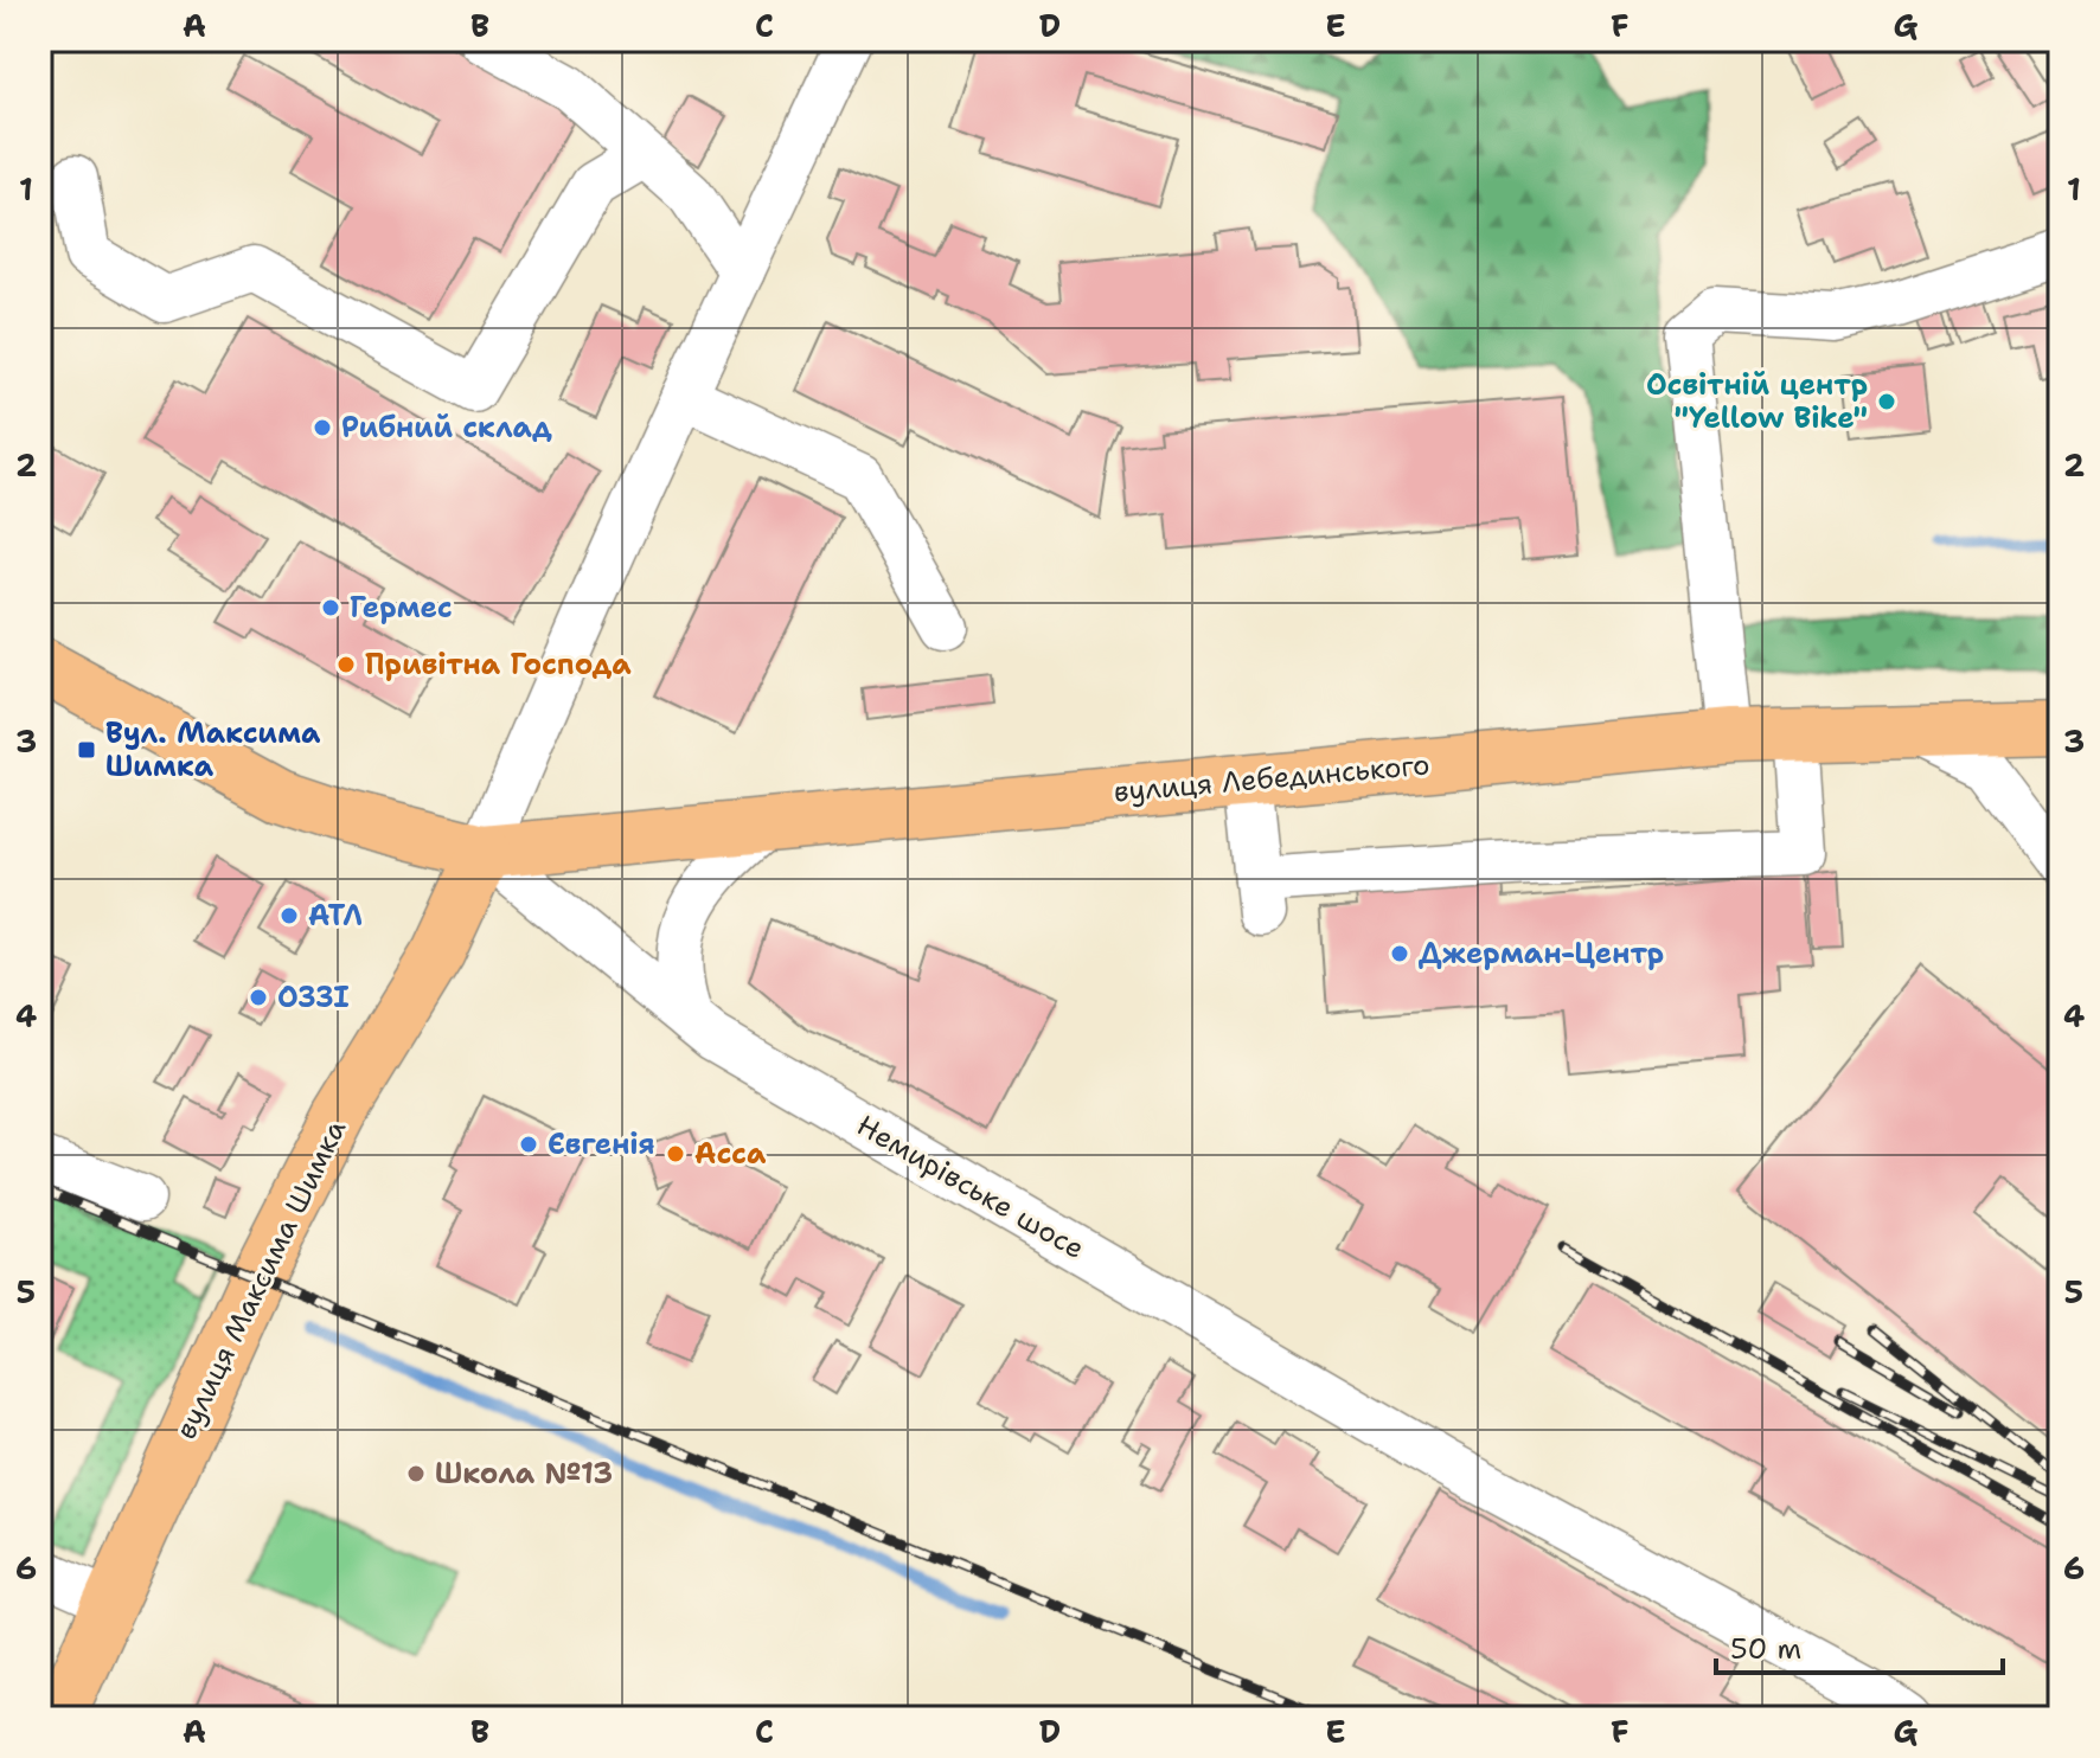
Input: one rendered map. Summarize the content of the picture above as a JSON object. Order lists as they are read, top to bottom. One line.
{"streets":{"main road":["вулиця Лебединського","Немирівське шосе","вулиця Максима Шимка"]},"crossings":[["вулиця Лебединського","Немирівське шосе"],["вулиця Лебединського","вулиця Максима Шимка"],["Немирівське шосе","вулиця Максима Шимка"]],"places":{"other":["Освітній центр \"Yellow Bike\"","Рибний склад","Гермес","Привітна Господа","АТЛ","Джерман-Центр","ОЗЗІ","Євгенія","Асса","Школа №13"],"transit":["Вул. Максима Шимка"]},"scale_bar":"50 m","grid":{"columns":["A","B","C","D","E","F","G"],"rows":["1","2","3","4","5","6"]}}
